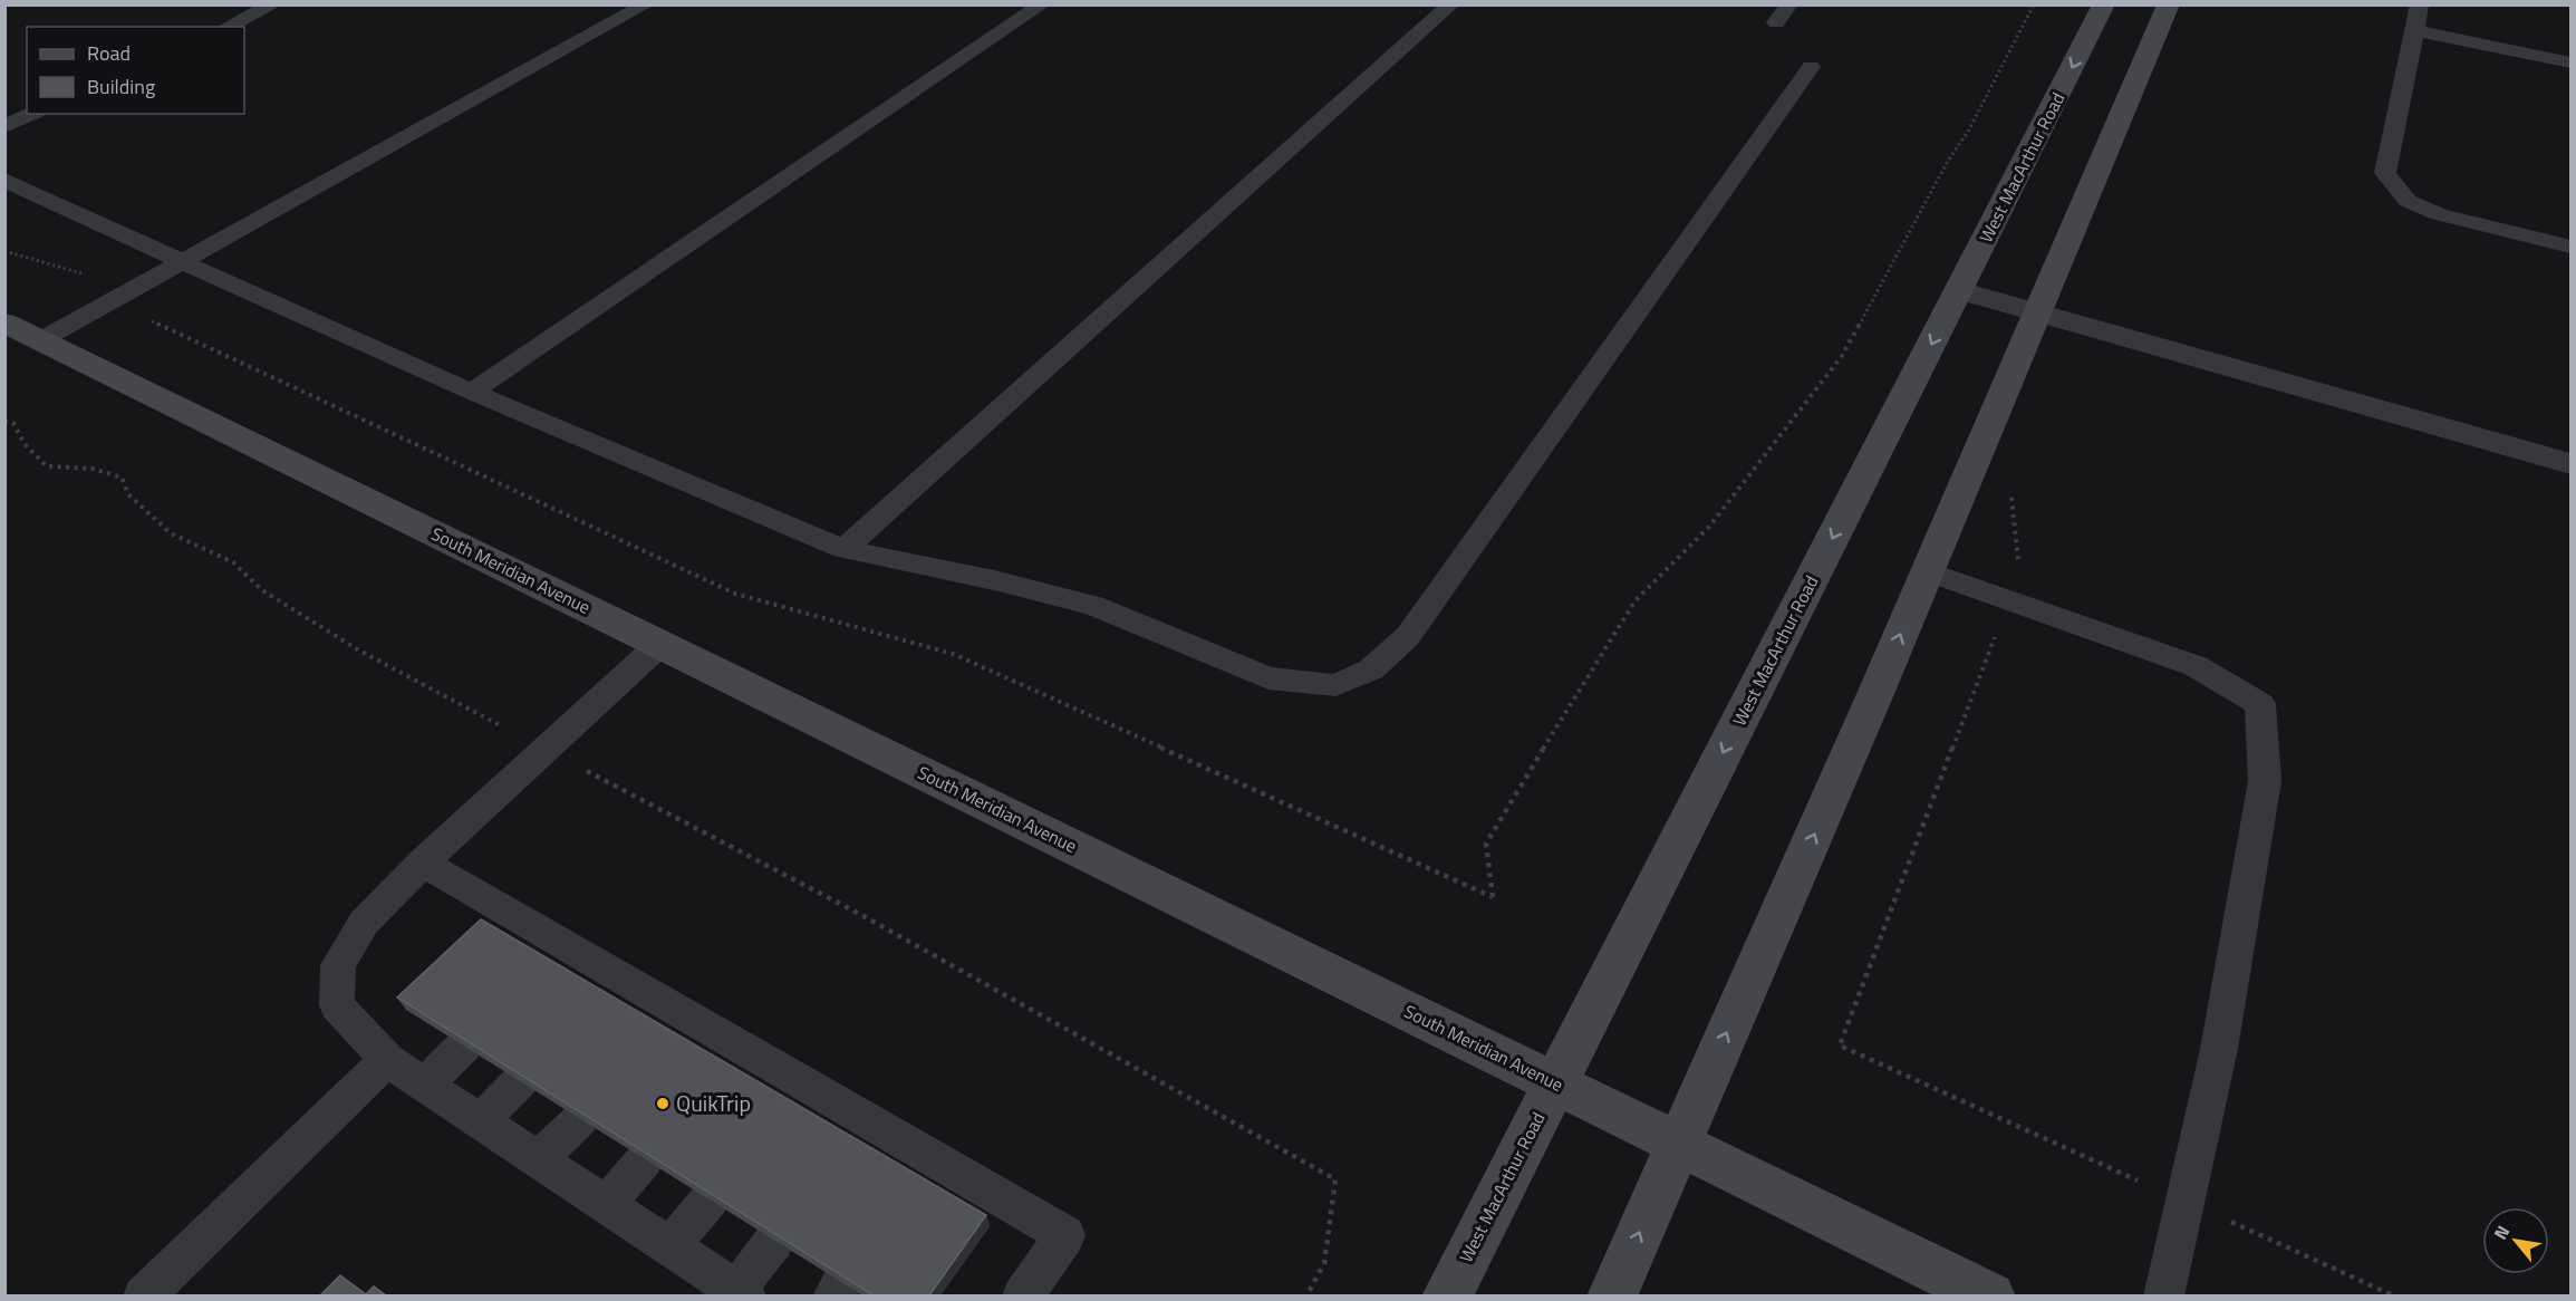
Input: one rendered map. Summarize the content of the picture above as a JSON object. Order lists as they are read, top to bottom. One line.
{"streets":{"street":["West MacArthur Road","South Meridian Avenue"]},"crossings":[["West MacArthur Road","South Meridian Avenue"]],"places":["QuikTrip"],"legend":["Road","Building"],"north":"top left"}
